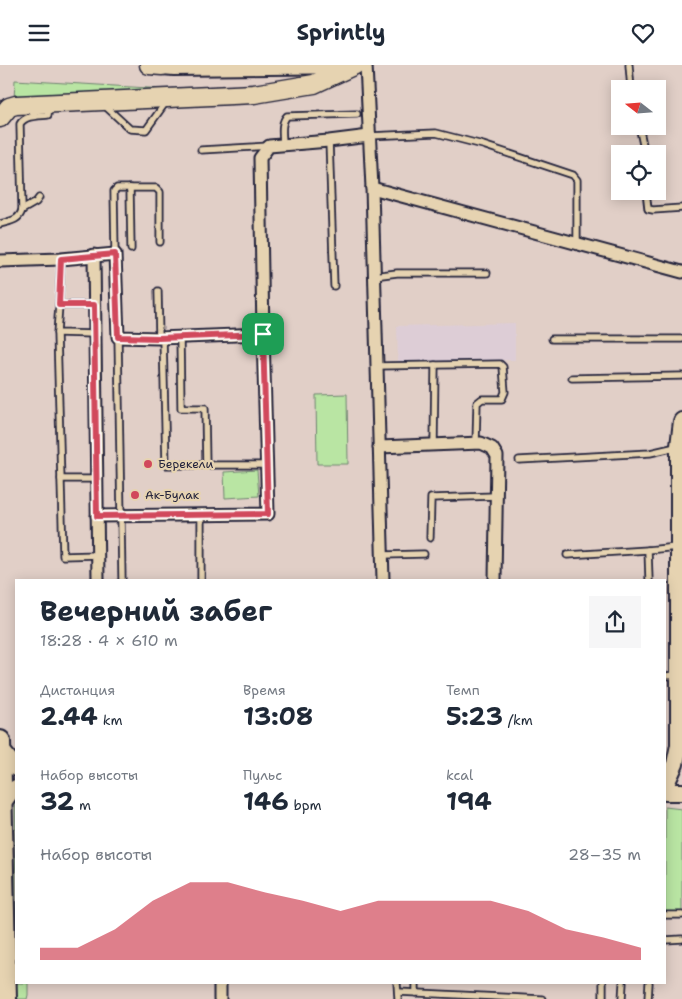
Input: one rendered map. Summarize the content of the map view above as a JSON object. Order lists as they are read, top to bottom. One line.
{"places":["Берекели","Ак-Булак"],"north":"left","page":{"header":"Sprintly","heading":["Вечерний забег","18:28 · 4 × 610 m"],"stats":[["Дистанция","2.44 km"],["Время","13:08"],["Темп","5:23 /km"],["Набор высоты","32 m"],["Пульс","146 bpm"],["kcal","194"]],"chart":["Набор высоты","28–35 m"]}}
